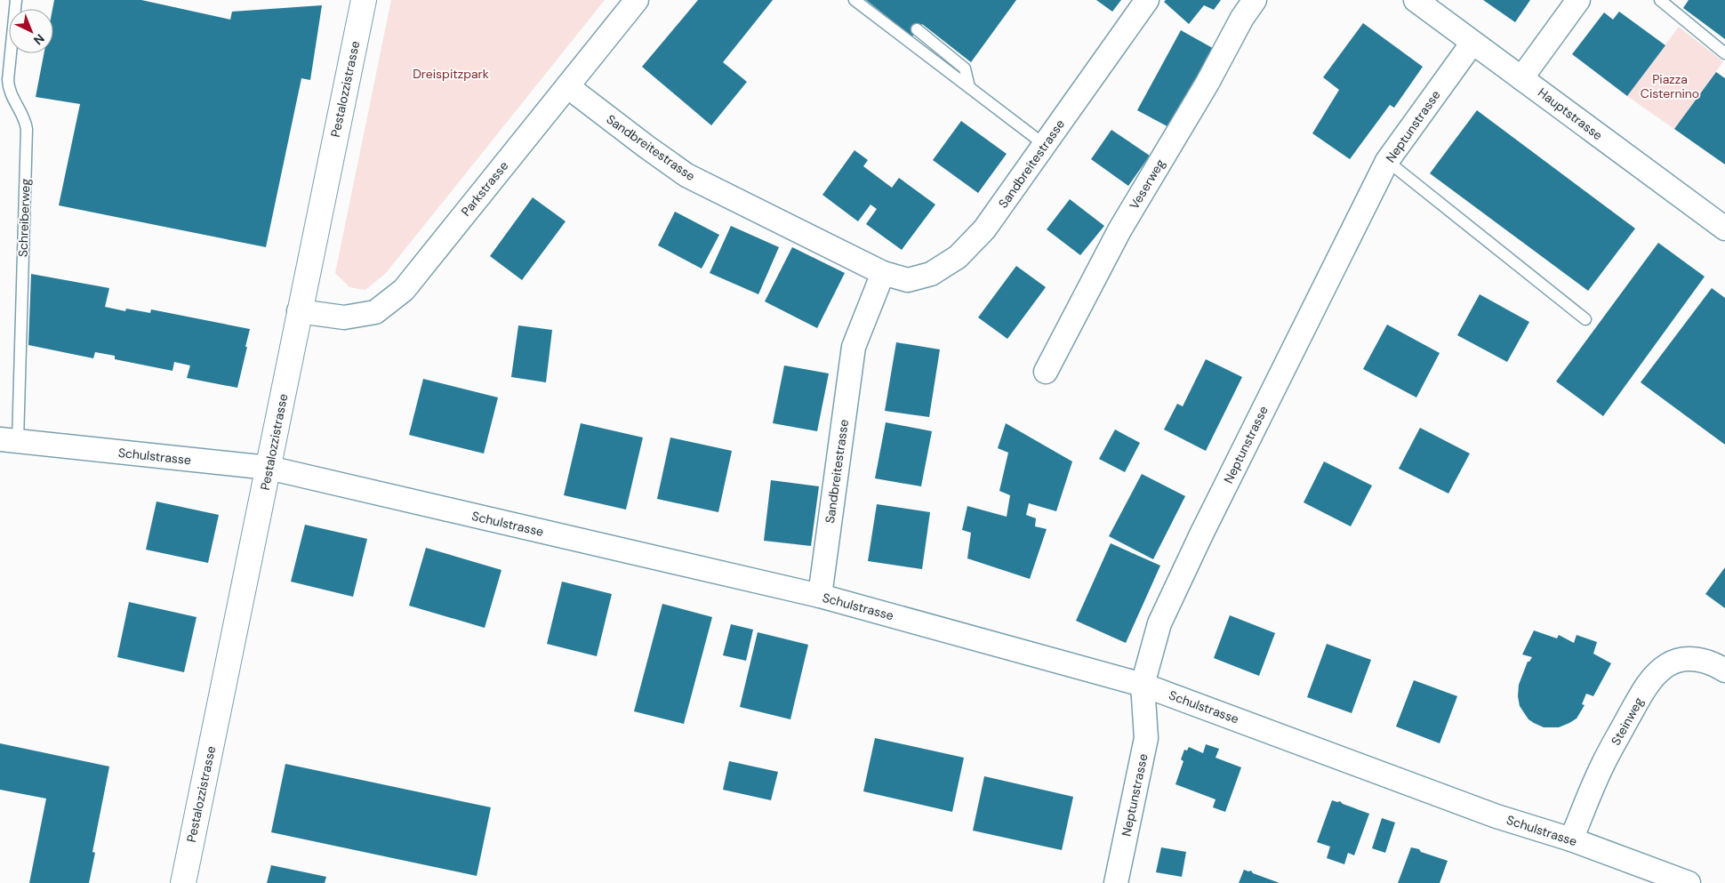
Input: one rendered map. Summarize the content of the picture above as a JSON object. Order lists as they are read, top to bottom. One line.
{"streets":{"street":["Pestalozzistrasse","Hauptstrasse","Neptunstrasse","Sandbreitestrasse","Veserweg","Parkstrasse","Schulstrasse","Steinweg"],"lane":["Schreiberweg"]},"crossings":[["Pestalozzistrasse","Parkstrasse"],["Pestalozzistrasse","Schulstrasse"],["Hauptstrasse","Neptunstrasse"],["Neptunstrasse","Schulstrasse"],["Sandbreitestrasse","Parkstrasse"],["Sandbreitestrasse","Schulstrasse"],["Schreiberweg","Schulstrasse"],["Schulstrasse","Steinweg"]],"parks":["Dreispitzpark","Piazza Cisternino"],"north":"bottom right"}
